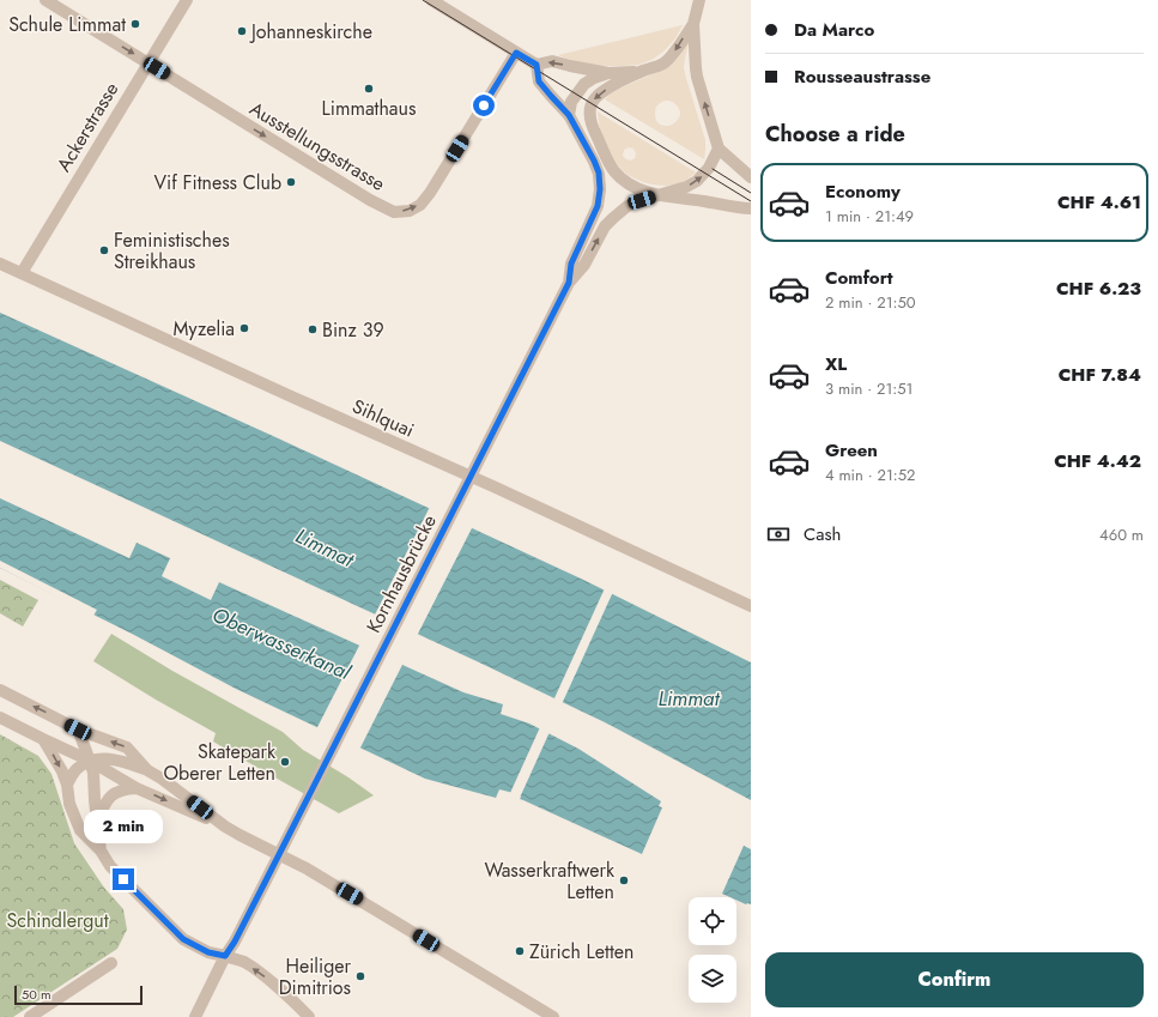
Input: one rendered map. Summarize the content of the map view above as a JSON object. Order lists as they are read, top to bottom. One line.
{"streets":{"street":["Ackerstrasse","Ausstellungsstrasse","Sihlquai","Kornhausbrücke"]},"crossings":[["Ackerstrasse","Ausstellungsstrasse"],["Ackerstrasse","Sihlquai"]],"water":["Limmat","Oberwasserkanal"],"parks":["Schindlergut"],"places":["Schule Limmat","Johanneskirche","Limmathaus","Vif Fitness Club","Feministisches Streikhaus","Myzelia","Binz 39","Skatepark Oberer Letten","Wasserkraftwerk Letten","Zürich Letten","Heiliger Dimitrios"],"scale_bar":"50 m","page":{"banner":["Da Marco","Rousseaustrasse"],"heading":"Choose a ride","list":[{"name":"Economy","note":"1 min · 21:49","value":"CHF 4.61"},{"name":"Comfort","note":"2 min · 21:50","value":"CHF 6.23"},{"name":"XL","note":"3 min · 21:51","value":"CHF 7.84"},{"name":"Green","note":"4 min · 21:52","value":"CHF 4.42"}],"pay":["Cash","460 m"],"bubble":"2 min","buttons":"Confirm","scale":"50 m"}}
